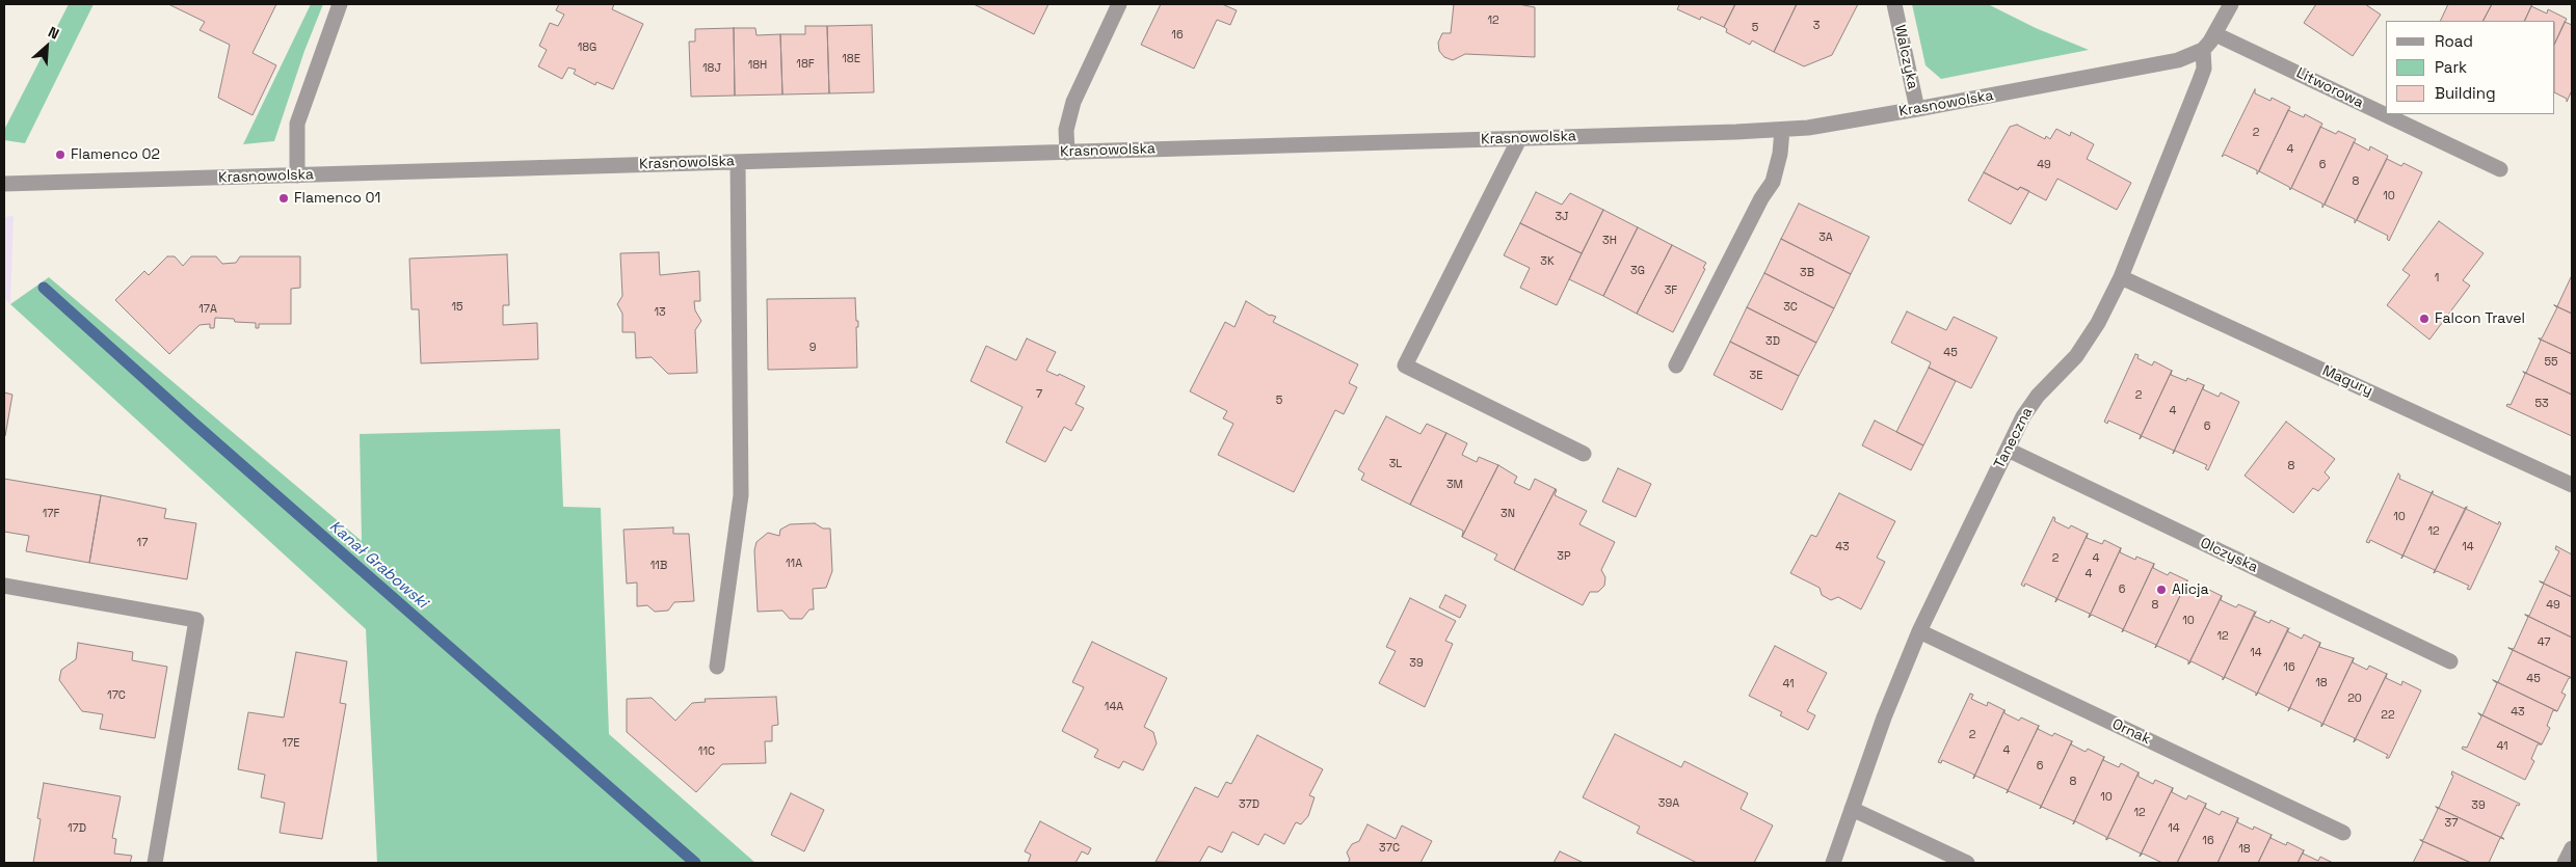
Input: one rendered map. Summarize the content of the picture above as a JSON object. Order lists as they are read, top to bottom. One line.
{"streets":{"street":["Walczyka","Litworowa","Krasnowolska","Magury","Taneczna","Olczyska","Ornak"]},"crossings":[["Walczyka","Krasnowolska"],["Krasnowolska","Taneczna"],["Magury","Taneczna"],["Taneczna","Olczyska"],["Taneczna","Ornak"]],"water":["Kanał Grabowski"],"places":["Flamenco 02","Flamenco 01","Falcon Travel","Alicja"],"house_numbers":["12","3","5","16","18G","18E","18F","18H","18J","2","4","49","6","8","10","3J","3A","3H","3K","3G","3B","1","3F","15","3C","17A","13","3D","9","45","55","3E","7","2","5","53","4","6","3L","8","3M","17F","3N","10","12","17","43","14","3P","2","4","11A","11B","4","6","8","49","10","12","47","14","39","16","45","18","41","17C","20","14A","43","22","2","17E","41","4","11C","6","8","10","39A","37D","39","12","37","17D","14","16","37C","18"],"legend":["Road","Park","Building"],"north":"top right"}
